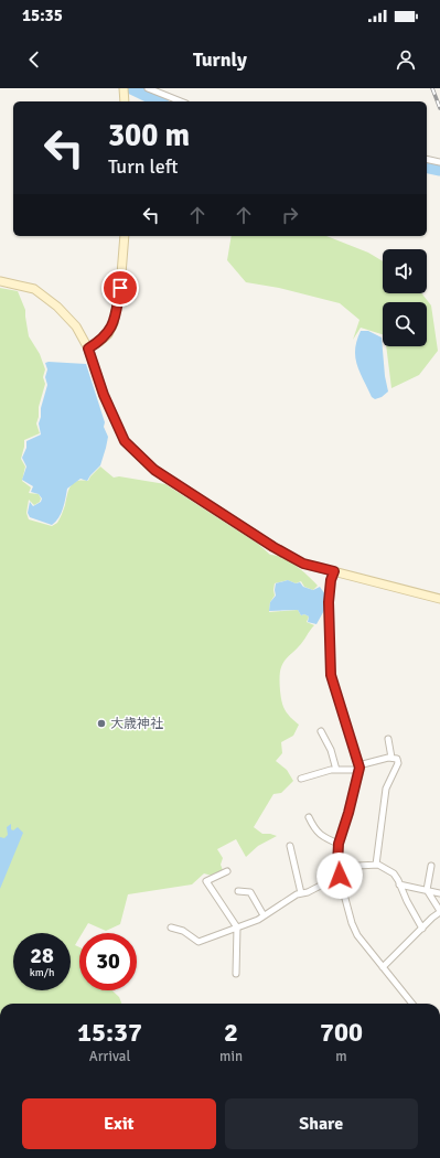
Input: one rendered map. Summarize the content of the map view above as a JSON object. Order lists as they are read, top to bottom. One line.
{"places":["大歳神社"],"page":{"status":"15:35","header":"Turnly","turn":["300 m","Turn left"],"speed":"28 km/h","limit":"30","eta":["15:37","Arrival","2","min","700","m"],"buttons":["Exit","Share"]}}
